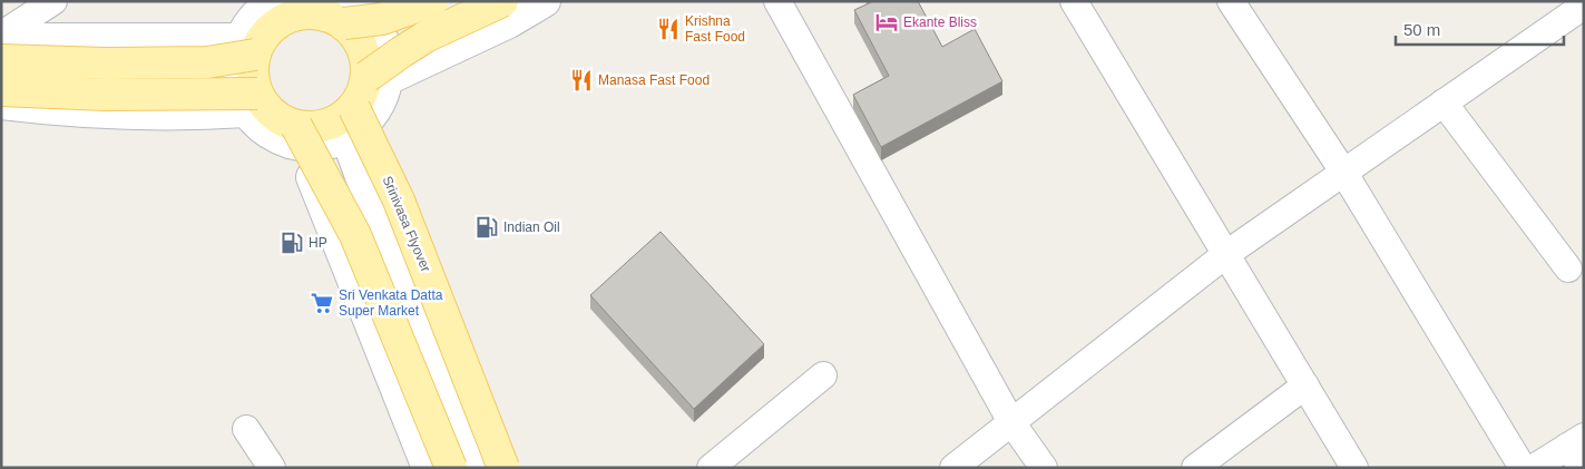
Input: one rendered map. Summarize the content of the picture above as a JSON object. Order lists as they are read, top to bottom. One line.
{"streets":{"main road":["Srinivasa Flyover"]},"places":{"hotel":["Ekante Bliss"],"restaurant":["Krishna Fast Food","Manasa Fast Food"],"fuel station":["Indian Oil","HP"],"supermarket":["Sri Venkata Datta Super Market"]},"scale_bar":"50 m"}
